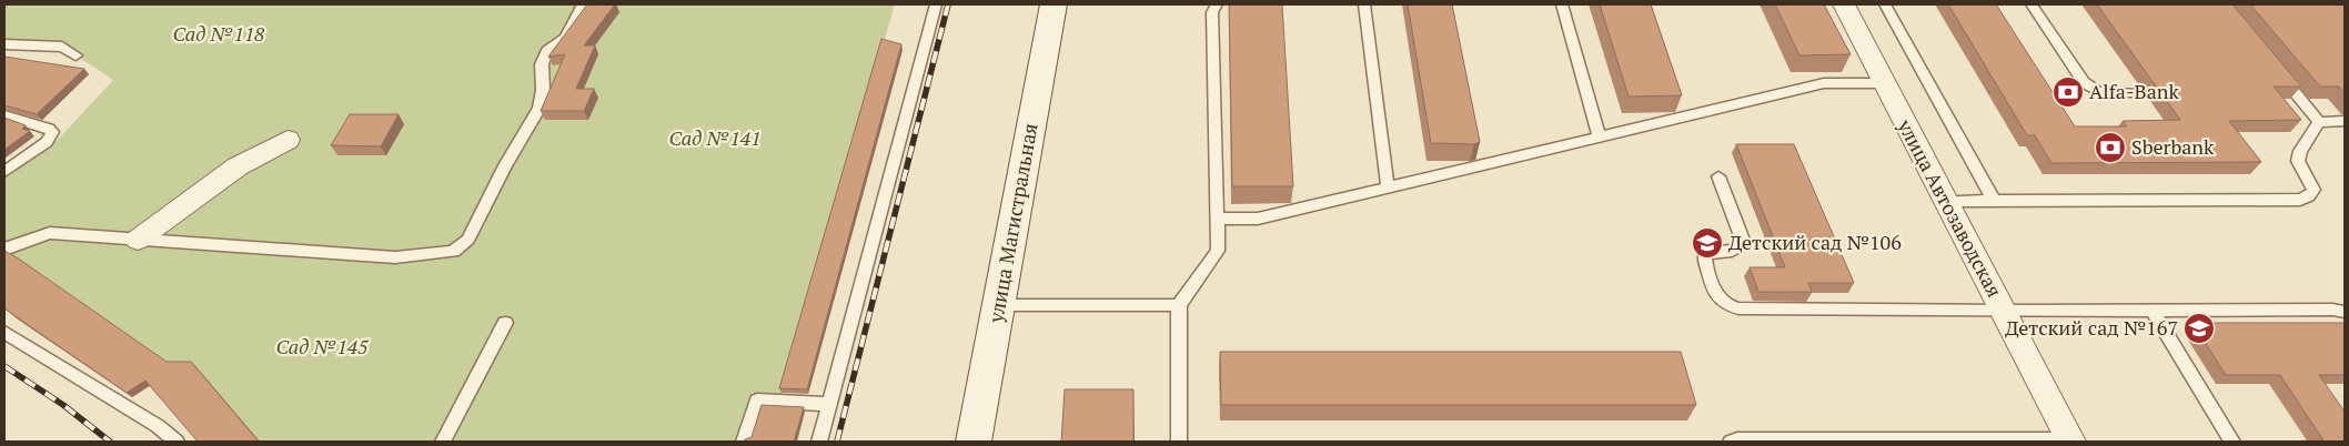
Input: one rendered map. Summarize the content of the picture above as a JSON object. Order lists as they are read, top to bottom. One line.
{"streets":{"main road":["улица Магистральная"],"street":["улица Автозаводская"]},"parks":["Сад №118","Сад №141","Сад №145"],"places":{"bank":["Alfa-Bank","Sberbank"],"school or university":["Детский сад №106","Детский сад №167"]}}
